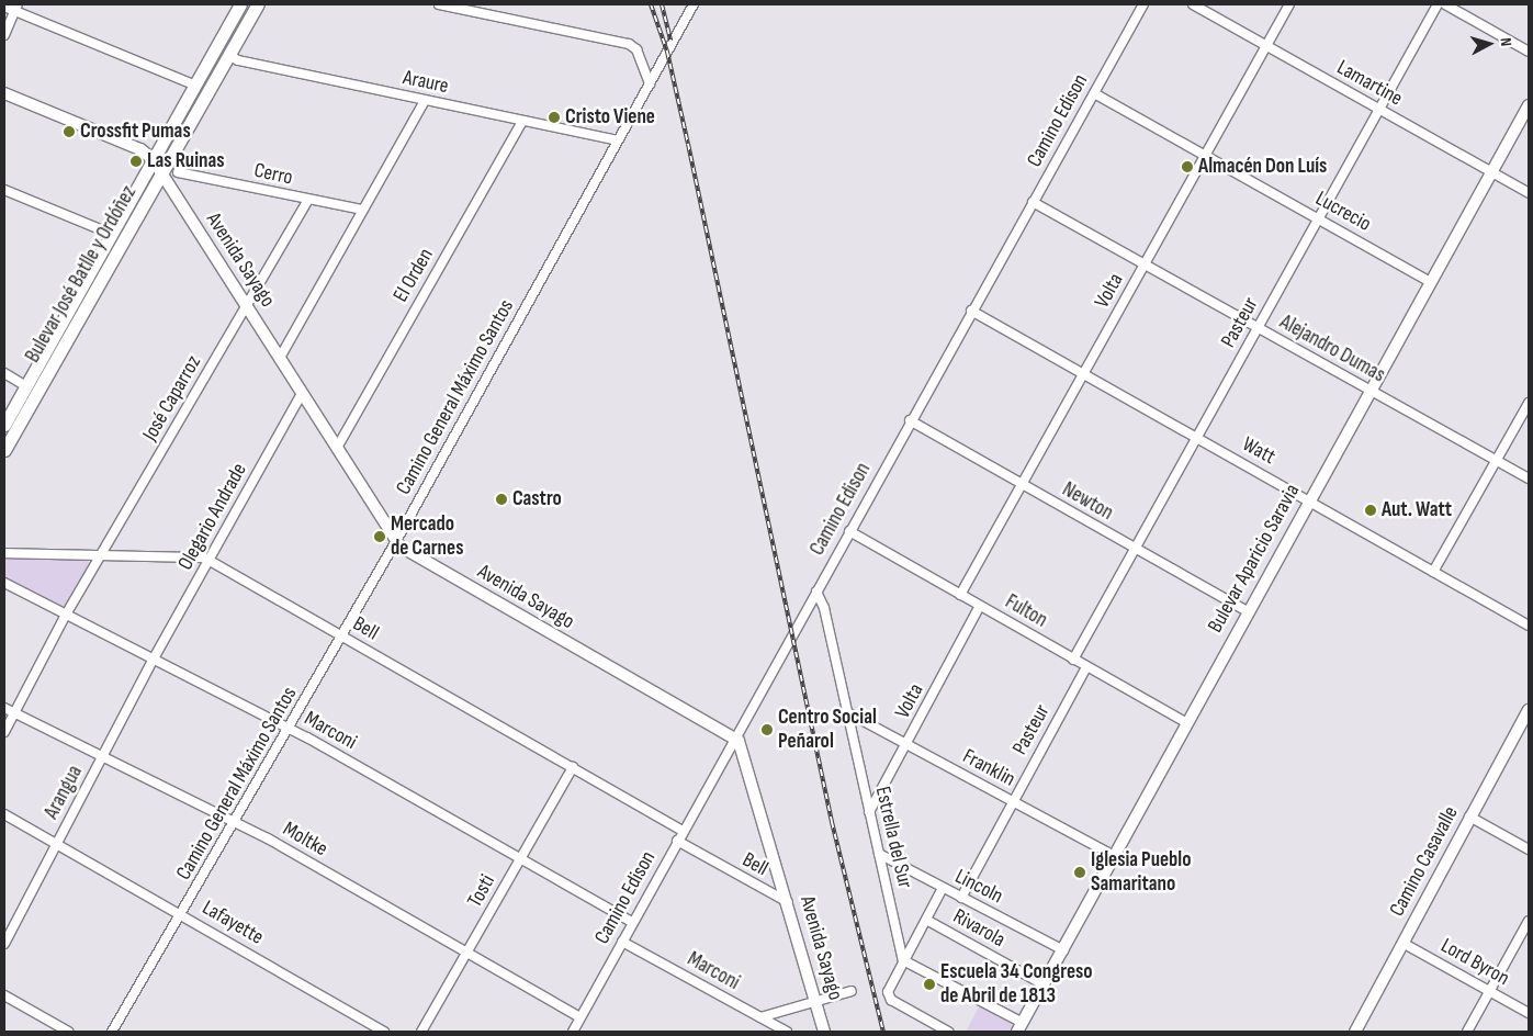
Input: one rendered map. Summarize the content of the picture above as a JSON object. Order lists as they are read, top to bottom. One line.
{"streets":{"main road":["Bulevar José Batlle y Ordóñez"],"street":["Araure","Lamartine","Camino Edison","Cerro","Lucrecio","Avenida Sayago","El Orden","Volta","Pasteur","Alejandro Dumas","Camino General Máximo Santos","José Caparroz","Watt","Newton","Olegario Andrade","Bulevar Aparicio Saravia","Fulton","Bell","Marconi","Franklin","Arangua","Estrella del Sur","Moltke","Camino Casavalle","Lincoln","Tosti","Lafayette","Rivarola","Lord Byron"]},"crossings":[["Araure","Bulevar José Batlle y Ordóñez"],["Araure","El Orden"],["Araure","Camino General Máximo Santos"],["Lamartine","Volta"],["Lamartine","Pasteur"],["Lamartine","Bulevar Aparicio Saravia"],["Camino Edison","Lucrecio"],["Camino Edison","Avenida Sayago"],["Camino Edison","Alejandro Dumas"],["Camino Edison","Watt"],["Camino Edison","Newton"],["Camino Edison","Fulton"],["Camino Edison","Bell"],["Camino Edison","Marconi"],["Camino Edison","Estrella del Sur"],["Camino Edison","Moltke"],["Cerro","José Caparroz"],["Lucrecio","Volta"],["Lucrecio","Pasteur"],["Lucrecio","Bulevar Aparicio Saravia"],["Avenida Sayago","Bulevar José Batlle y Ordóñez"],["Avenida Sayago","El Orden"],["Avenida Sayago","Camino General Máximo Santos"],["Avenida Sayago","José Caparroz"],["Avenida Sayago","Olegario Andrade"],["Avenida Sayago","Bell"],["Volta","Alejandro Dumas"],["Volta","Watt"],["Volta","Newton"],["Volta","Fulton"],["Volta","Franklin"],["Volta","Estrella del Sur"],["Pasteur","Alejandro Dumas"],["Pasteur","Watt"],["Pasteur","Newton"],["Pasteur","Fulton"],["Pasteur","Franklin"],["Pasteur","Lincoln"],["Alejandro Dumas","Bulevar Aparicio Saravia"],["Camino General Máximo Santos","Bell"],["Camino General Máximo Santos","Marconi"],["Camino General Máximo Santos","Moltke"],["Camino General Máximo Santos","Lafayette"],["José Caparroz","Bell"],["José Caparroz","Marconi"],["José Caparroz","Moltke"],["Watt","Bulevar Aparicio Saravia"],["Newton","Bulevar Aparicio Saravia"],["Olegario Andrade","Bell"],["Olegario Andrade","Marconi"],["Olegario Andrade","Arangua"],["Bulevar Aparicio Saravia","Fulton"],["Bulevar Aparicio Saravia","Franklin"],["Bulevar Aparicio Saravia","Lincoln"],["Bulevar Aparicio Saravia","Rivarola"],["Bell","Tosti"],["Marconi","Arangua"],["Marconi","Tosti"],["Franklin","Estrella del Sur"],["Arangua","Moltke"],["Arangua","Lafayette"],["Estrella del Sur","Lincoln"],["Moltke","Tosti"],["Camino Casavalle","Lord Byron"]],"places":["Cristo Viene","Crossfit Pumas","Las Ruinas","Almacén Don Luís","Castro","Aut. Watt","Mercado de Carnes","Centro Social Peñarol","Iglesia Pueblo Samaritano","Escuela 34 Congreso de Abril de 1813"],"north":"right"}
